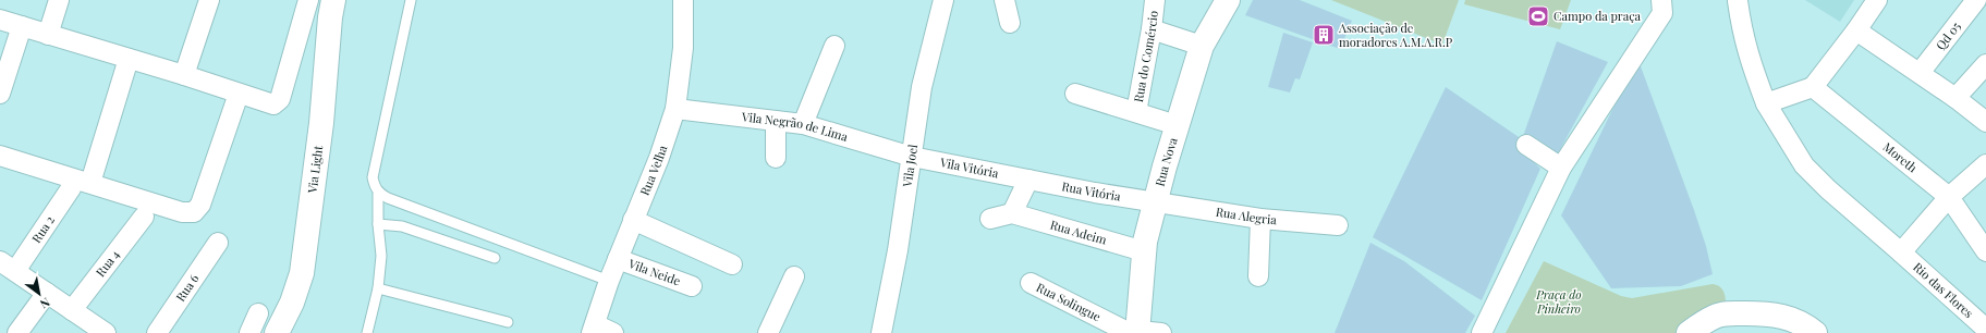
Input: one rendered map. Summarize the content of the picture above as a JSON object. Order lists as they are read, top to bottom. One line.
{"streets":{"street":["Qd 05","Rua do Comércio","Vila Negrão de Lima","Moreth","Rua Nova","Vila Joel","Via Light","Vila Vitória","Rua Velha","Rua Vitória","Rua Alegria","Rua 2","Rua Adeim","Rua 4","Vila Neide","Rua 6","Rio das Flores","Rua Solingue"]},"crossings":[["Vila Negrão de Lima","Vila Joel"],["Vila Negrão de Lima","Vila Vitória"],["Vila Negrão de Lima","Rua Velha"],["Rua Nova","Rua Vitória"],["Rua Nova","Rua Alegria"],["Rua Nova","Rua Adeim"],["Rua Nova","Rua Solingue"],["Vila Joel","Vila Vitória"],["Vila Vitória","Rua Vitória"],["Rua Velha","Vila Neide"],["Rua Vitória","Rua Alegria"]],"parks":["Praça do Pinheiro"],"places":{"sports":["Campo da praça"],"building":["Associação de moradores A.M.A.R.P"]},"north":"bottom right"}
